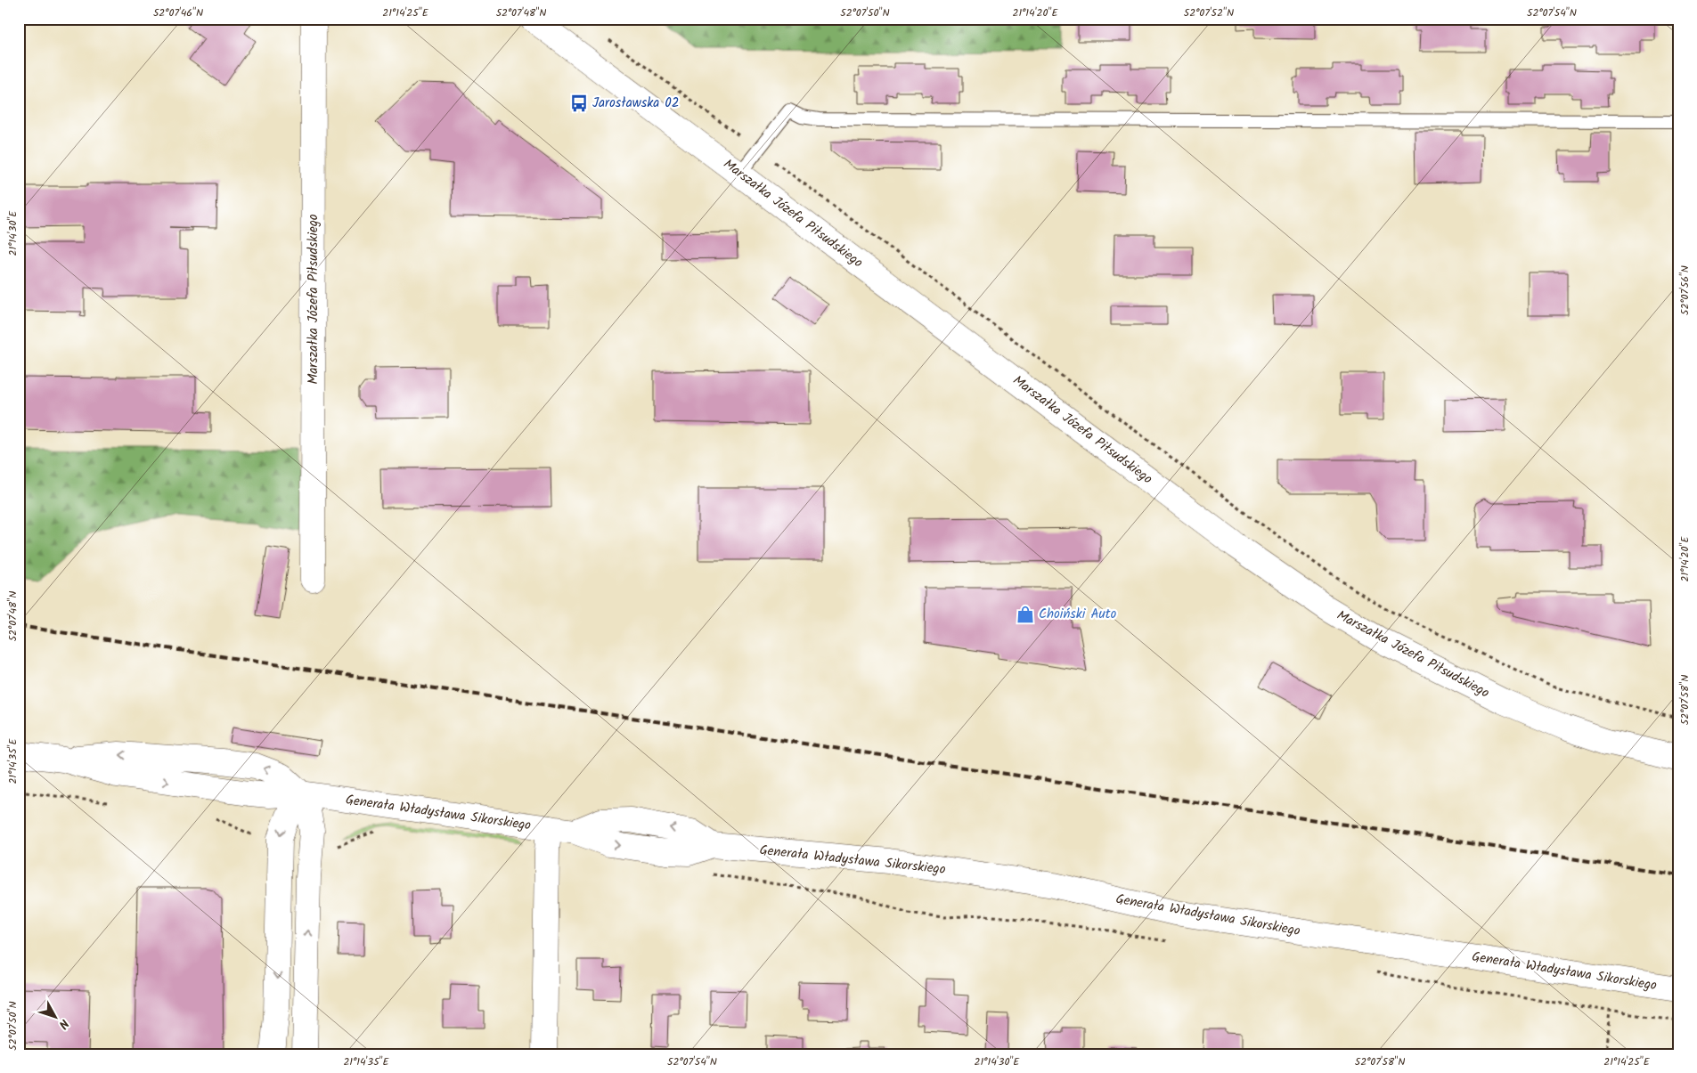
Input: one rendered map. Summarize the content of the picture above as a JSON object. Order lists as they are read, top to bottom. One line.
{"streets":{"main road":["Marszałka Józefa Piłsudskiego","Generała Władysława Sikorskiego"]},"places":{"bus stop":["Jarosławska 02"],"shop":["Choiński Auto"]},"north":"bottom right","coordinates":["52°07'46\"N","21°14'25\"E","52°07'48\"N","52°07'50\"N","21°14'20\"E","52°07'52\"N","52°07'54\"N","21°14'30\"E","52°07'56\"N","52°07'58\"N","21°14'35\"E"]}
